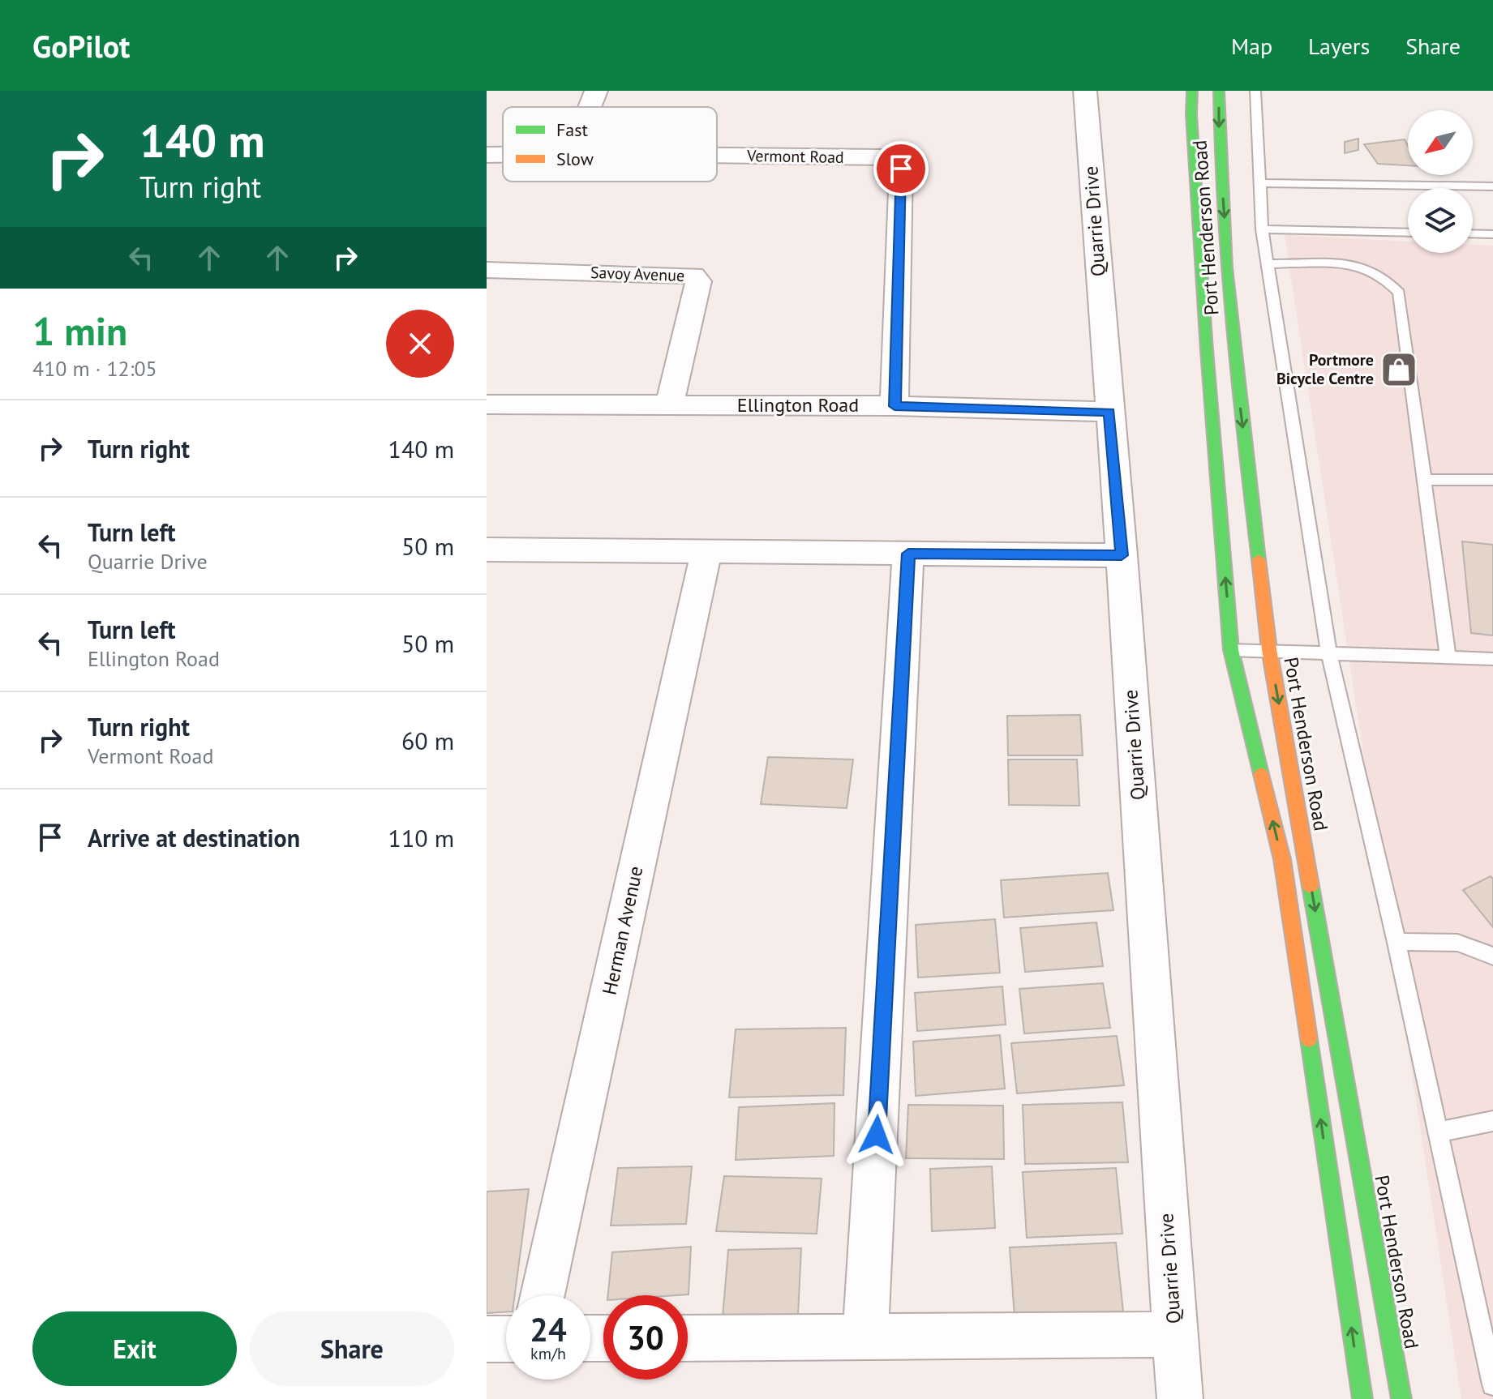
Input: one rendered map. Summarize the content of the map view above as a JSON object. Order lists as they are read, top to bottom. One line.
{"streets":{"main road":["Port Henderson Road"],"street":["Vermont Road","Quarrie Drive","Savoy Avenue","Ellington Road","Herman Avenue"]},"crossings":[["Vermont Road","Ellington Road"],["Quarrie Drive","Ellington Road"],["Savoy Avenue","Ellington Road"]],"places":{"shop":["Portmore Bicycle Centre"]},"legend":["Fast","Slow"],"north":"bottom left","page":{"header":"GoPilot","nav":["Map","Layers","Share"],"turn":["140 m","Turn right"],"heading":["1 min","410 m · 12:05"],"list":[{"name":"Turn right","value":"140 m"},{"name":"Turn left","note":"Quarrie Drive","value":"50 m"},{"name":"Turn left","note":"Ellington Road","value":"50 m"},{"name":"Turn right","note":"Vermont Road","value":"60 m"},{"name":"Arrive at destination","value":"110 m"}],"speed":"24 km/h","limit":"30","buttons":["Exit","Share"]}}
